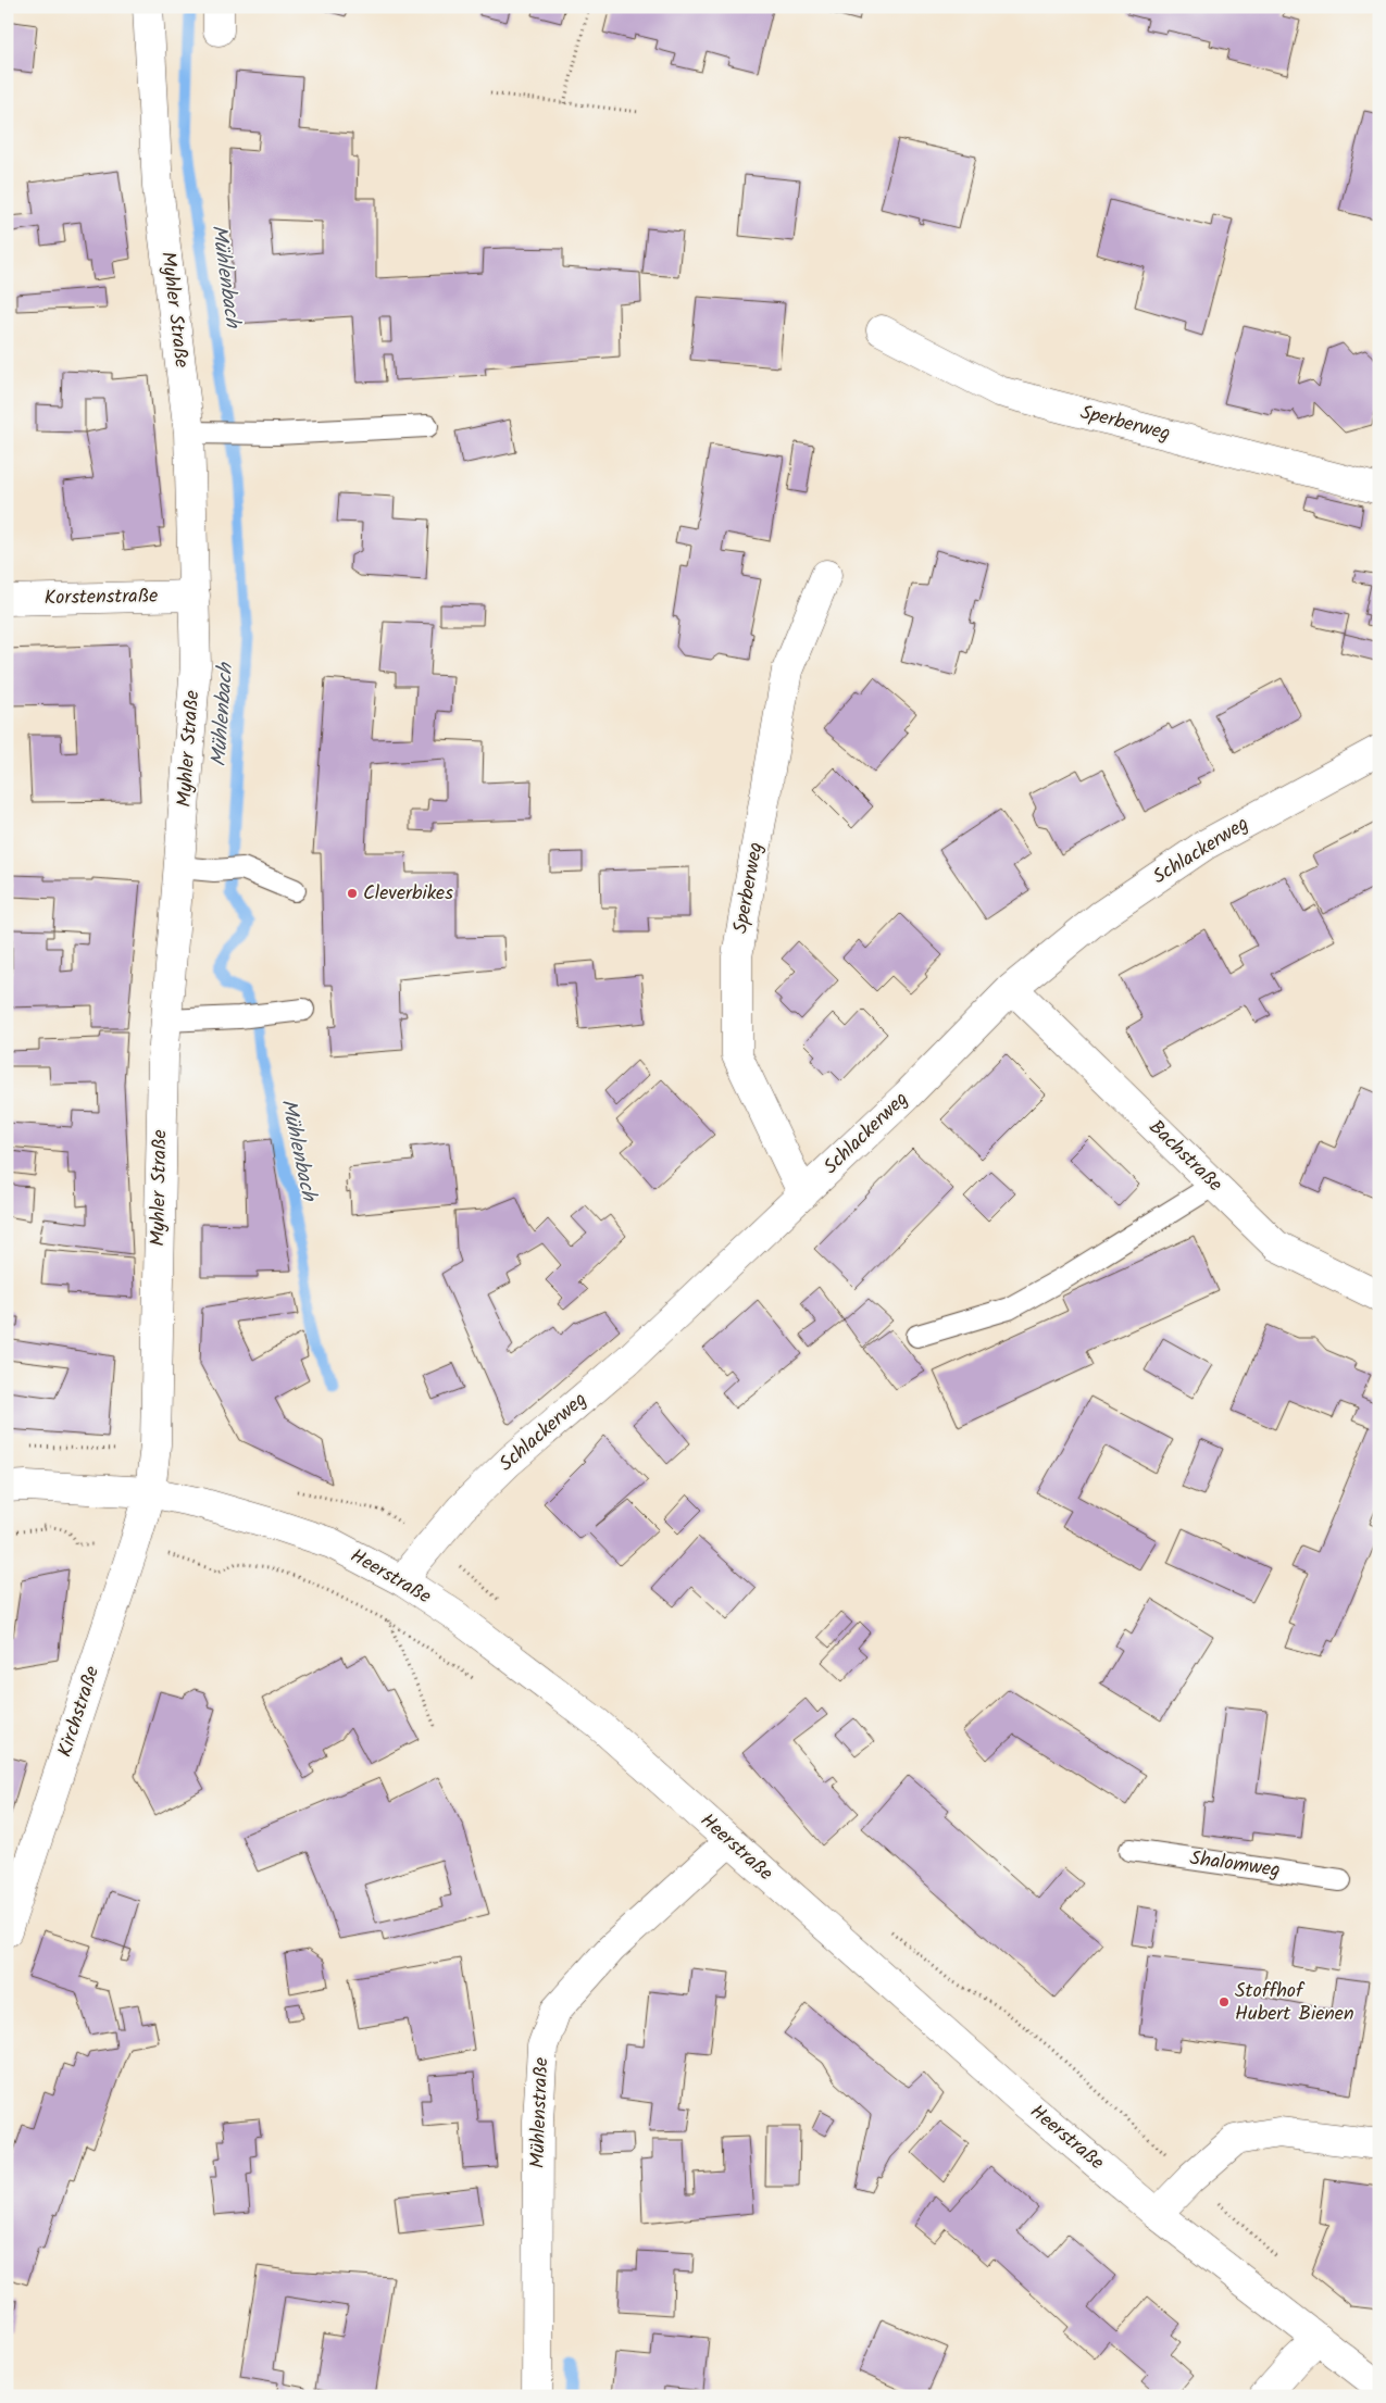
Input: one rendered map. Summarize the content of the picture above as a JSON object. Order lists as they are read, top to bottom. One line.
{"streets":{"street":["Myhler Straße","Sperberweg","Korstenstraße","Schlackerweg","Bachstraße","Heerstraße","Kirchstraße","Mühlenstraße"],"lane":["Shalomweg"]},"crossings":[["Myhler Straße","Korstenstraße"],["Myhler Straße","Heerstraße"],["Myhler Straße","Kirchstraße"],["Sperberweg","Schlackerweg"],["Schlackerweg","Bachstraße"],["Schlackerweg","Heerstraße"],["Heerstraße","Kirchstraße"],["Heerstraße","Mühlenstraße"]],"water":["Mühlenbach"],"places":["Cleverbikes","Stoffhof Hubert Bienen"]}
